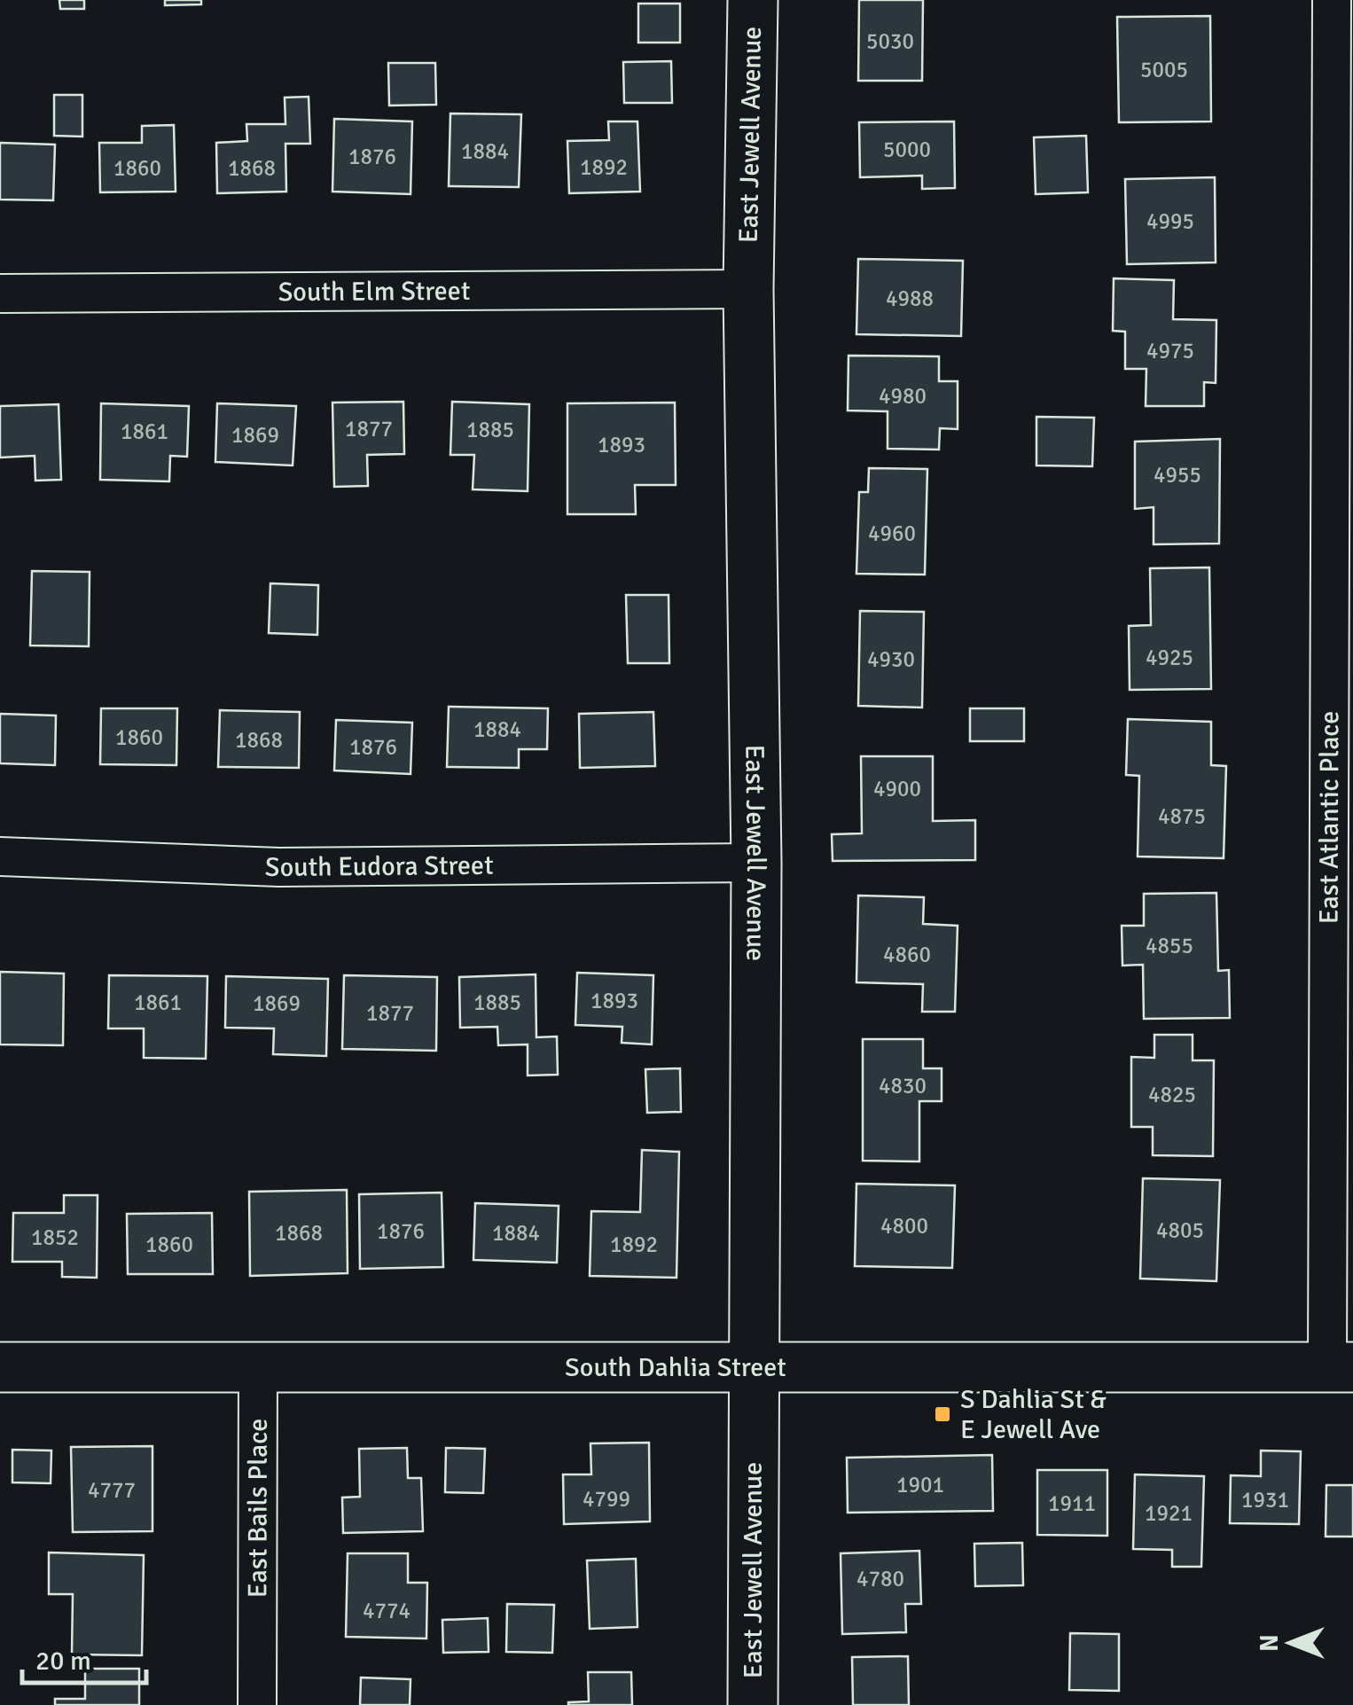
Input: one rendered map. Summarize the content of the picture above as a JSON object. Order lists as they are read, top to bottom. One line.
{"streets":{"street":["East Jewell Avenue","South Elm Street","East Atlantic Place","South Eudora Street","South Dahlia Street","East Bails Place"]},"crossings":[["East Jewell Avenue","South Elm Street"],["East Jewell Avenue","South Eudora Street"],["East Jewell Avenue","South Dahlia Street"],["East Atlantic Place","South Dahlia Street"],["South Dahlia Street","East Bails Place"]],"places":{"transit":["S Dahlia St & E Jewell Ave"]},"house_numbers":["5030","5005","5000","1884","1876","1892","1860","1868","4995","4988","4975","4980","1877","1885","1861","1869","1893","4955","4960","4925","4930","1884","1860","1868","1876","4900","4875","4855","4860","1893","1861","1885","1869","1877","4830","4825","4800","4805","1876","1868","1884","1852","1860","1892","1901","4777","4799","1931","1911","1921","4780","4774"],"scale_bar":"20 m","north":"left"}
